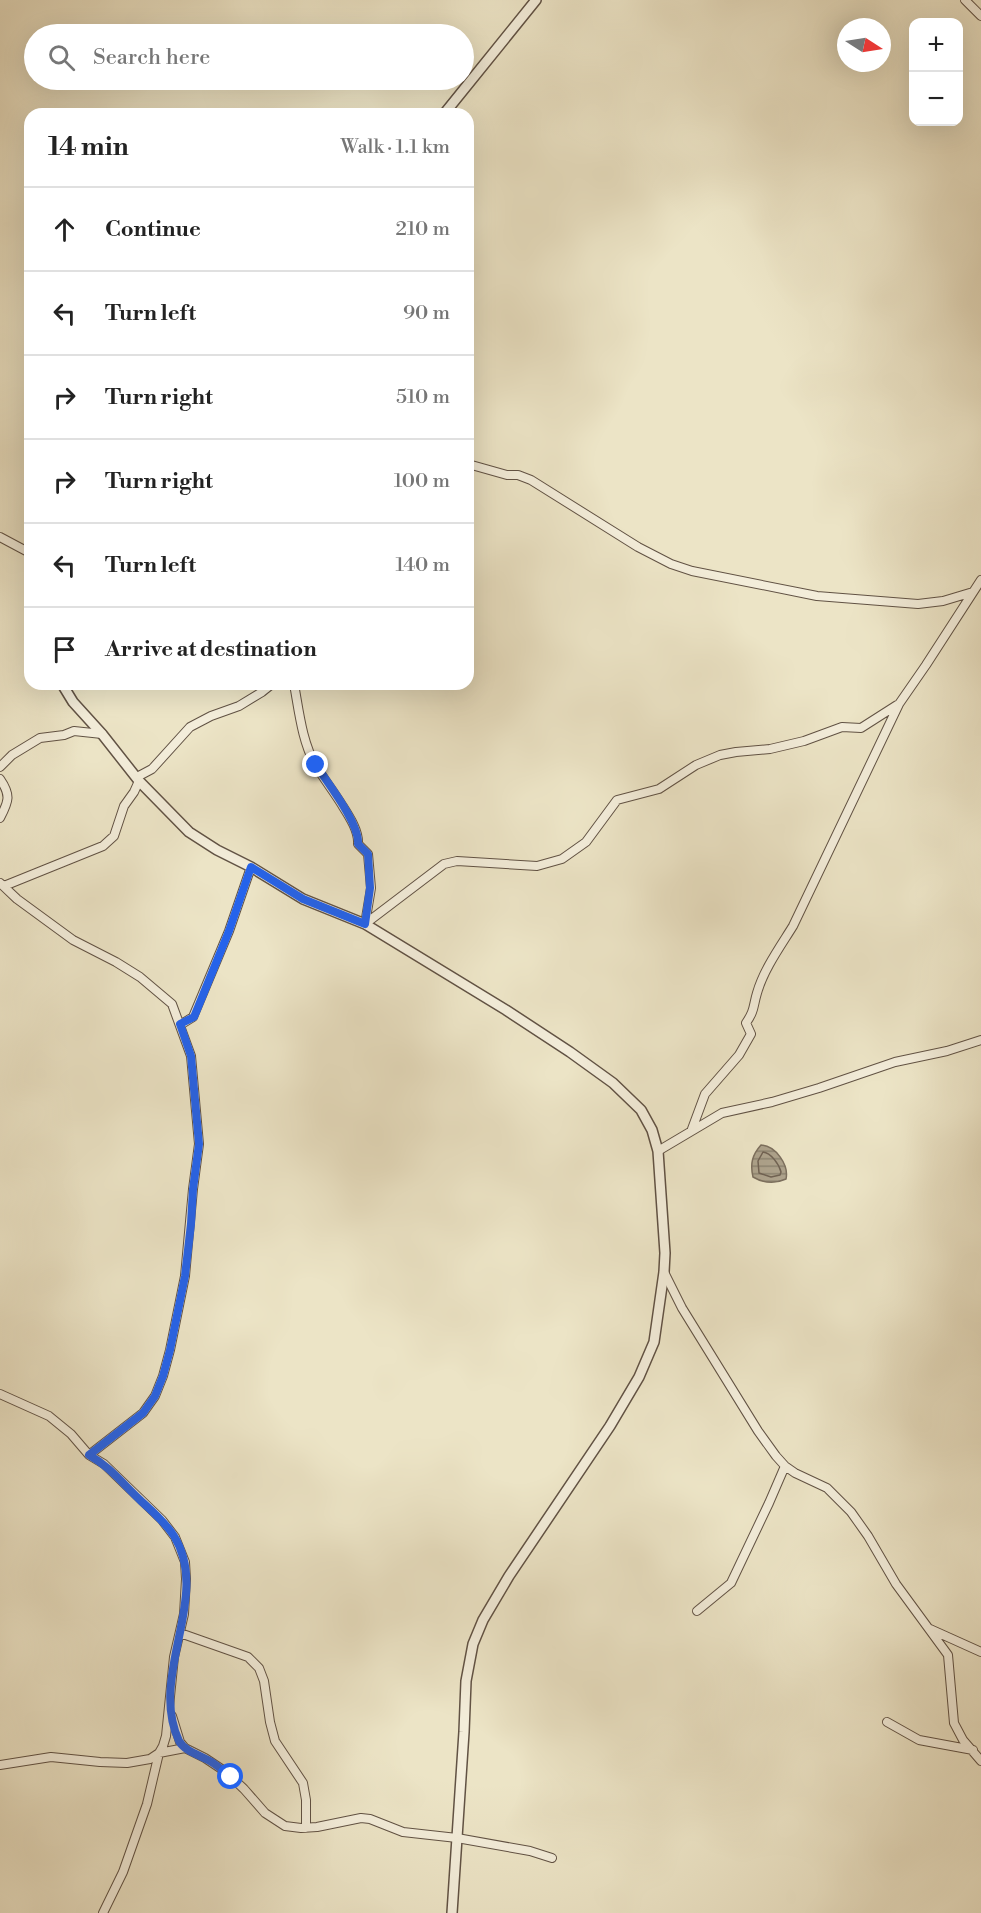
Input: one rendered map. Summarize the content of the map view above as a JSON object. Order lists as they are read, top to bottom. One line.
{"north":"right","page":{"map_buttons":["+","−"],"search":"Search here","heading":["14 min","Walk · 1.1 km"],"list":[["Continue","210 m"],["Turn left","90 m"],["Turn right","510 m"],["Turn right","100 m"],["Turn left","140 m"],"Arrive at destination"]}}
